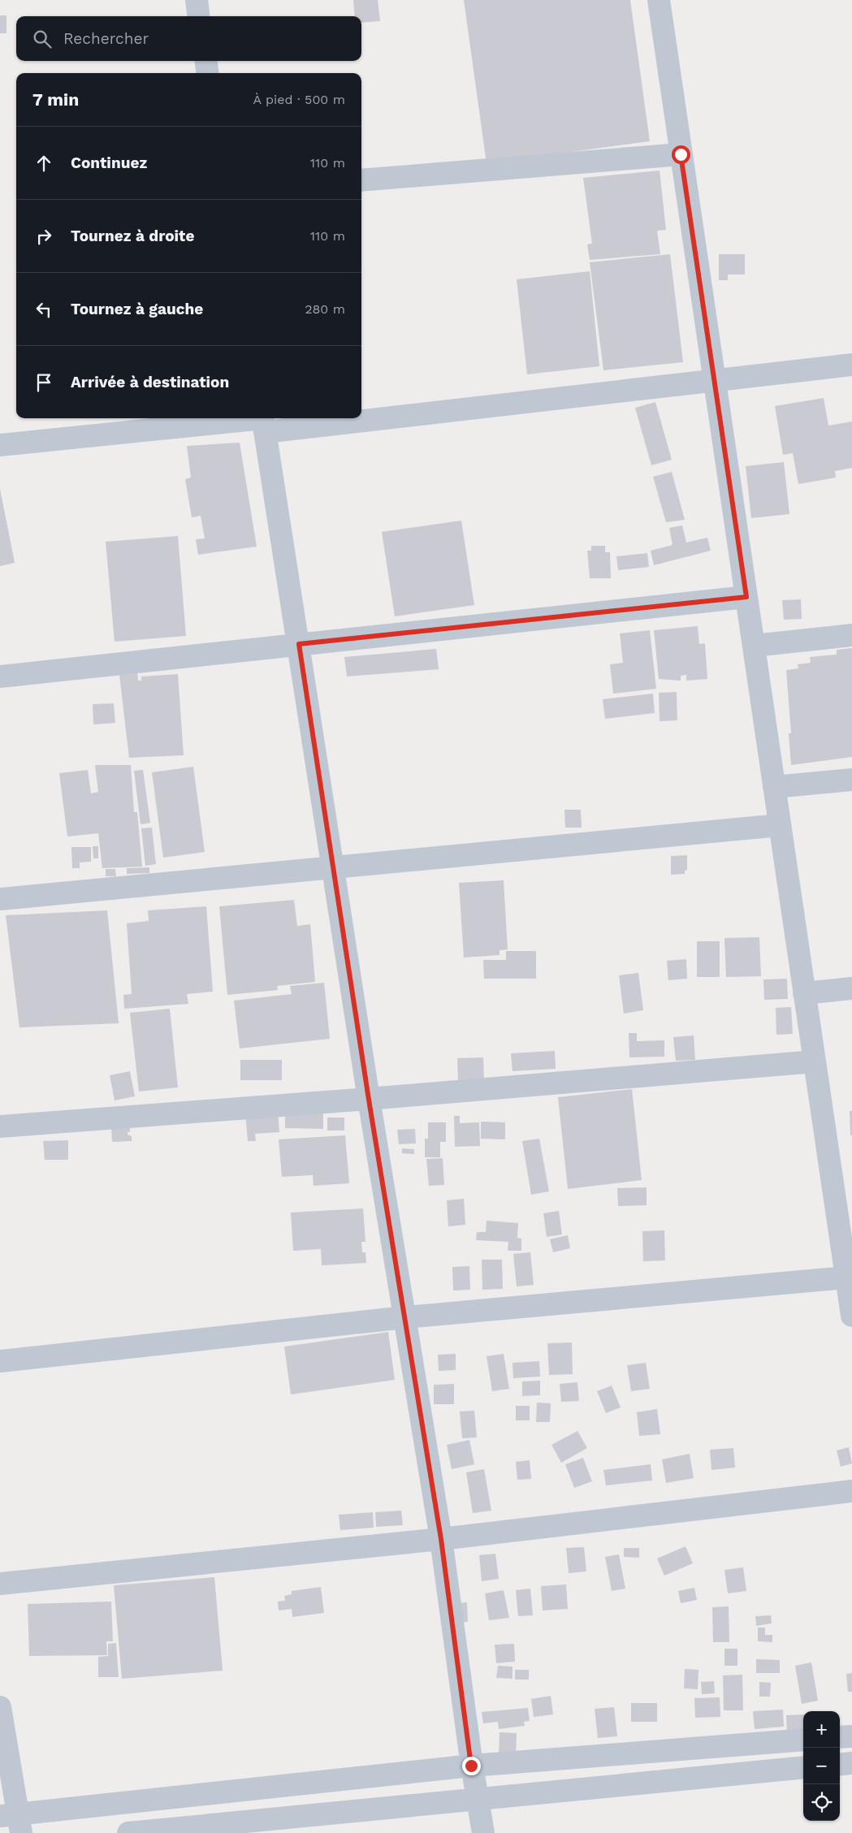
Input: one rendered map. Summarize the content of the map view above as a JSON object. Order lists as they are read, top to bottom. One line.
{"page":{"search":"Rechercher","heading":["7 min","À pied · 500 m"],"list":[["Continuez","110 m"],["Tournez à droite","110 m"],["Tournez à gauche","280 m"],"Arrivée à destination"],"map_buttons":["+","−"]}}
